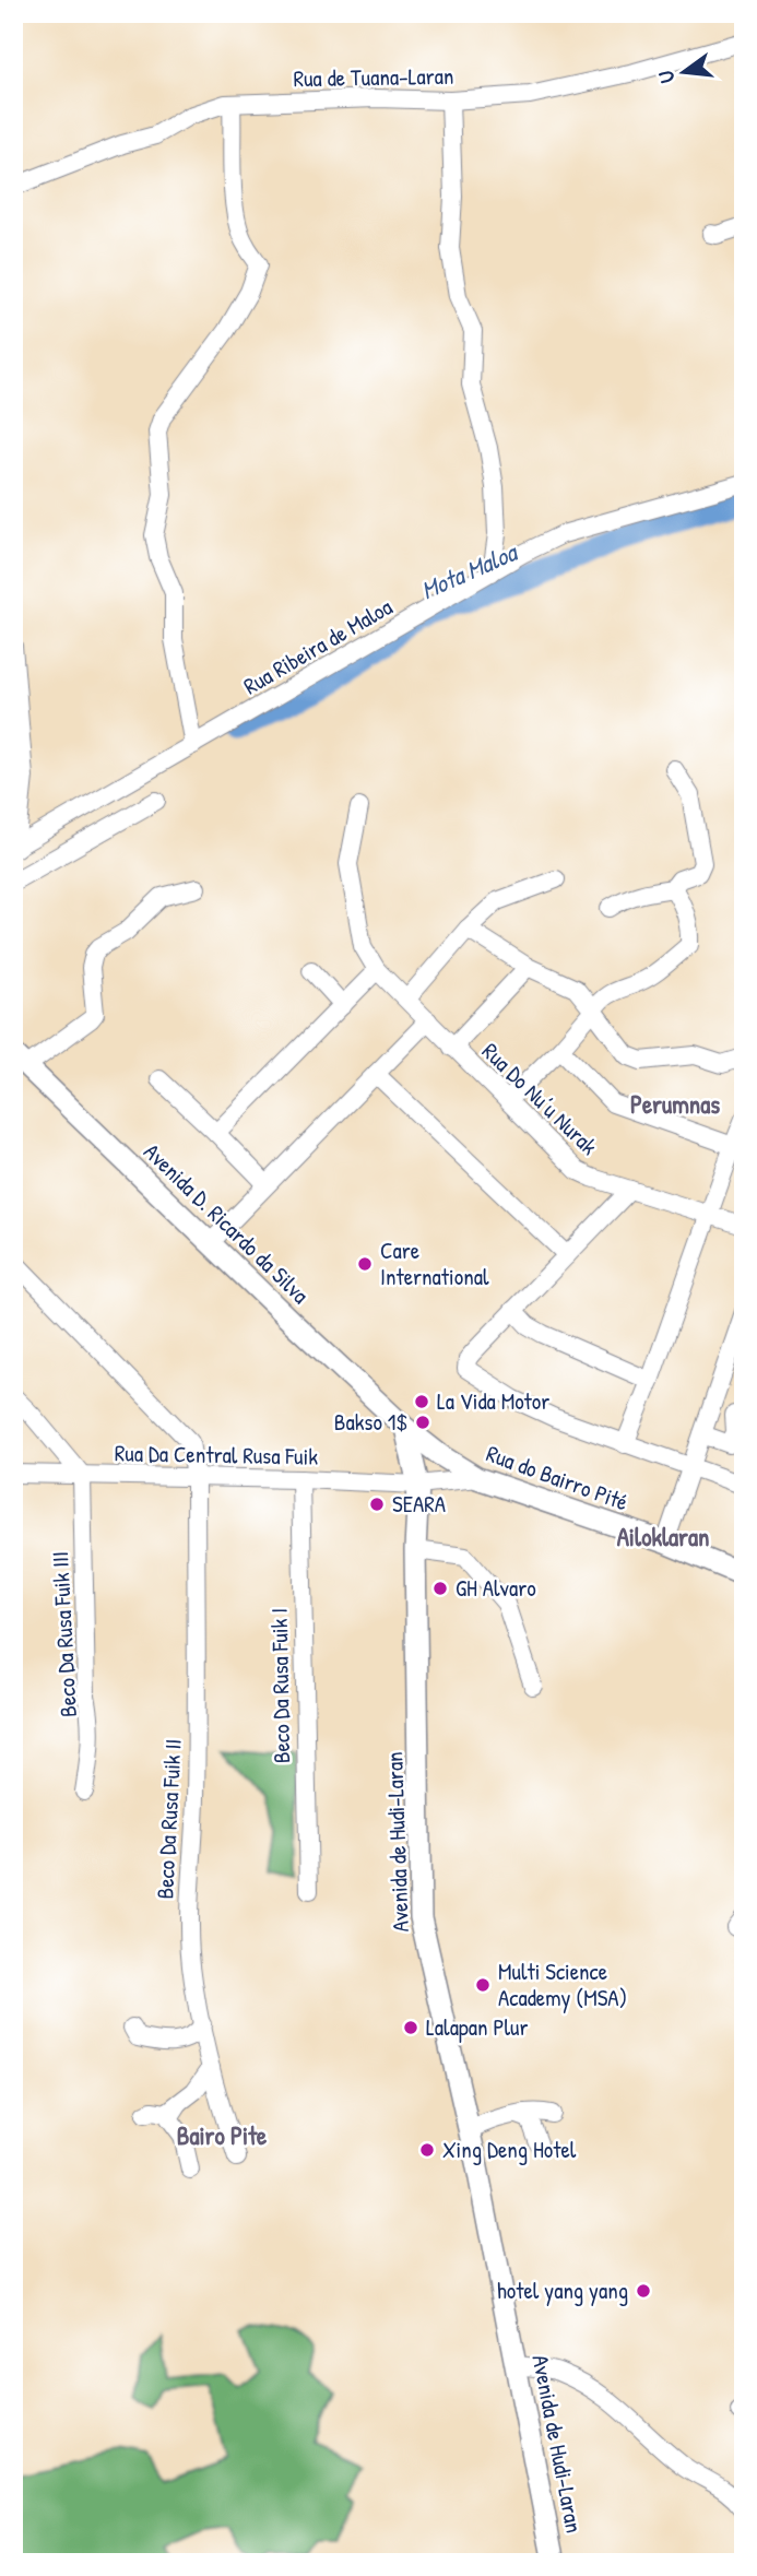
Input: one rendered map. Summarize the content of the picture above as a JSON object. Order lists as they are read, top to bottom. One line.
{"streets":{"main road":["Avenida D. Ricardo da Silva","Rua do Bairro Pité","Avenida de Hudi-Laran"],"street":["Rua de Tuana-Laran","Rua Ribeira de Maloa","Rua Do Nu’u Nurak","Rua Da Central Rusa Fuik","Beco Da Rusa Fuik III","Beco Da Rusa Fuik I","Beco Da Rusa Fuik II"]},"crossings":[["Avenida D. Ricardo da Silva","Rua do Bairro Pité"],["Avenida D. Ricardo da Silva","Avenida de Hudi-Laran"],["Rua Da Central Rusa Fuik","Rua do Bairro Pité"],["Rua Da Central Rusa Fuik","Beco Da Rusa Fuik III"],["Rua Da Central Rusa Fuik","Beco Da Rusa Fuik I"],["Rua Da Central Rusa Fuik","Beco Da Rusa Fuik II"],["Rua Da Central Rusa Fuik","Avenida de Hudi-Laran"],["Rua do Bairro Pité","Avenida de Hudi-Laran"]],"districts":["Perumnas","Ailoklaran","Bairo Pite"],"water":["Mota Maloa"],"places":["Care International","La Vida Motor","Bakso 1$","SEARA","GH Alvaro","Multi Science Academy (MSA)","Lalapan Plur","Xing Deng Hotel","hotel yang yang"],"north":"left"}
